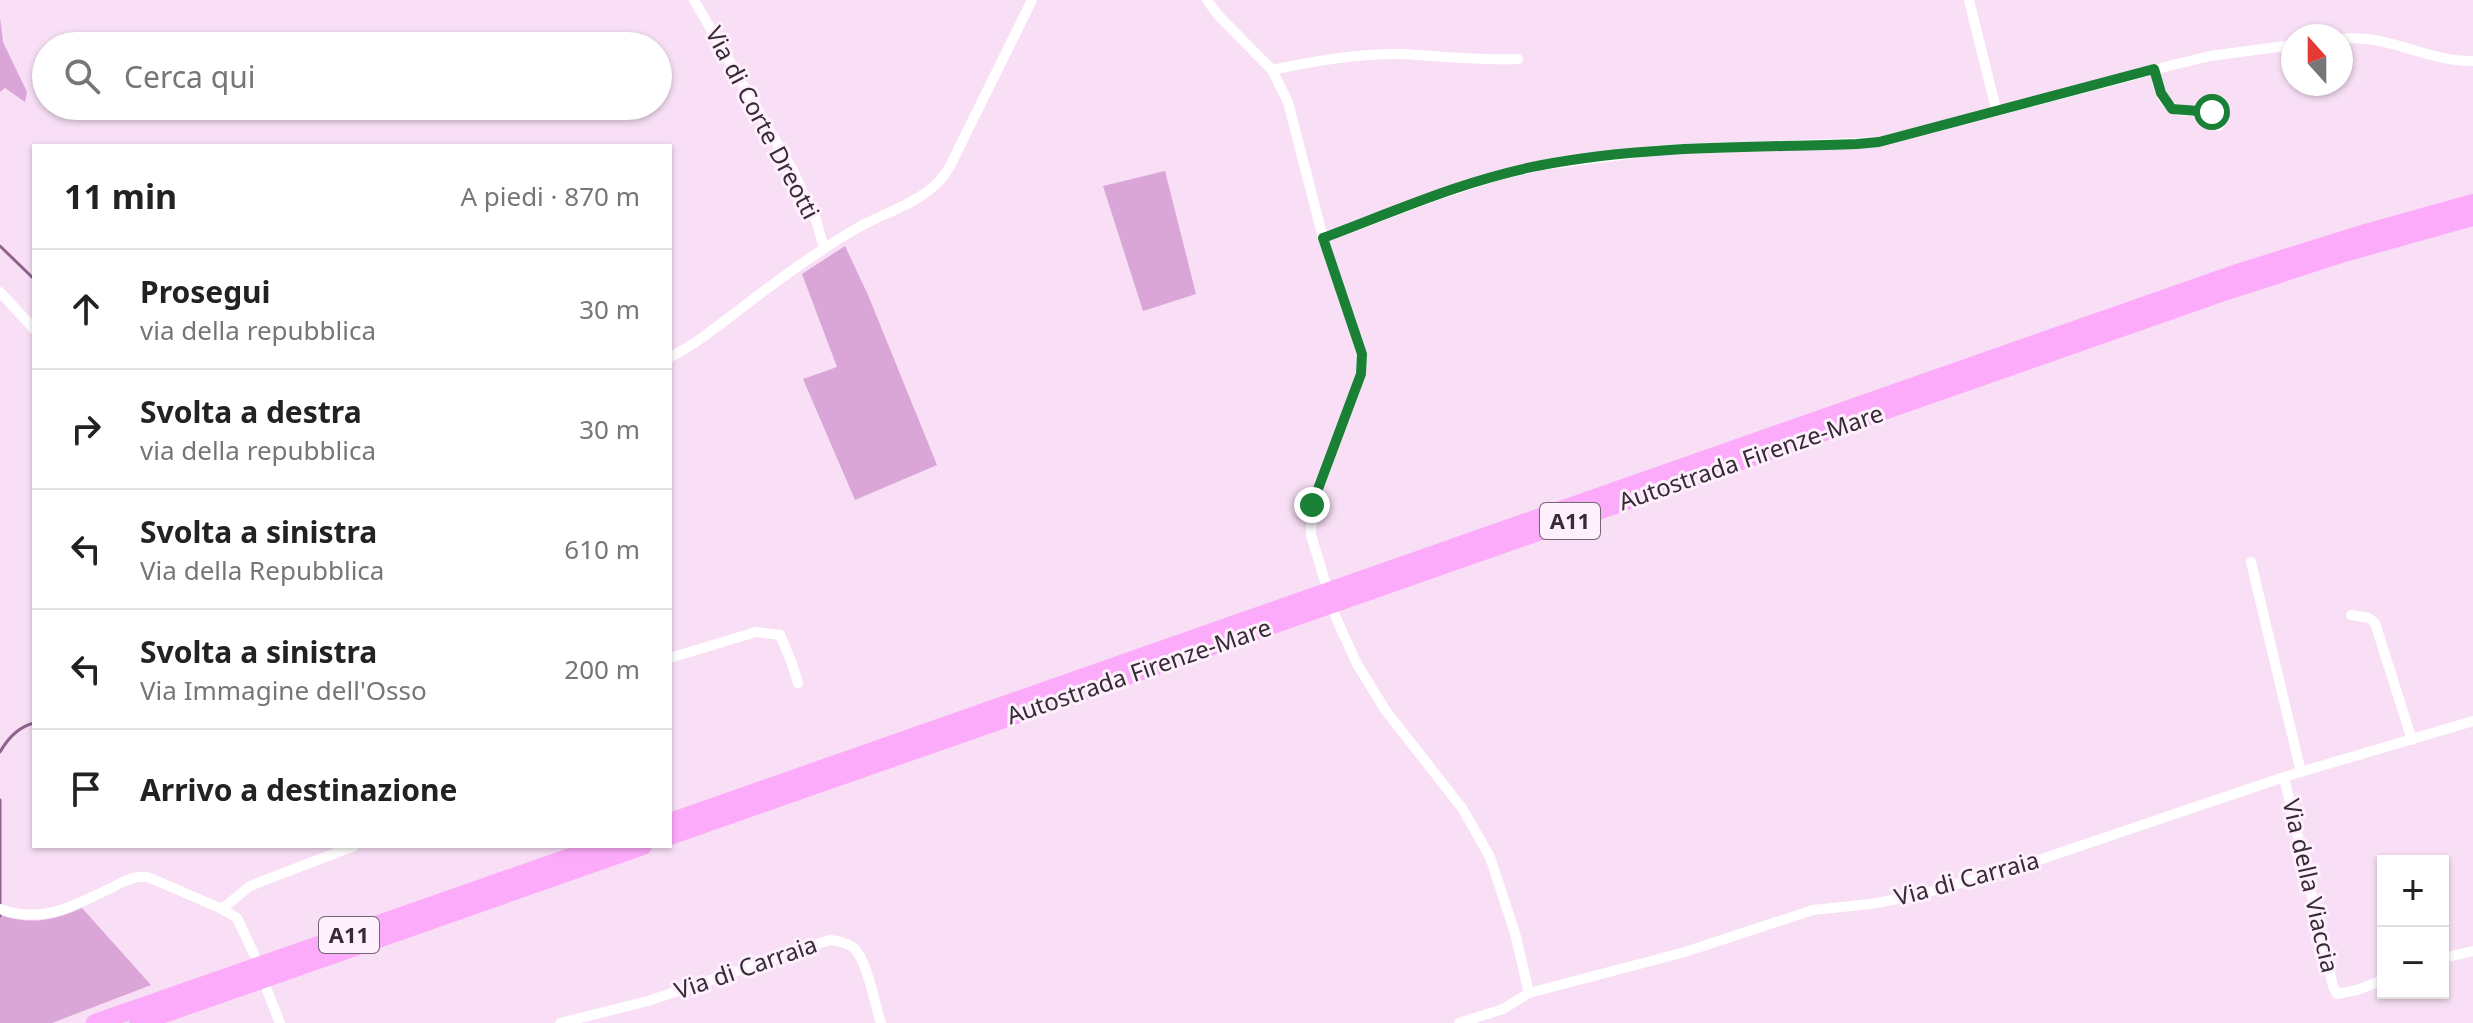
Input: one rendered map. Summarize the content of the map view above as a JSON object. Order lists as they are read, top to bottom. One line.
{"streets":{"highway":["Autostrada Firenze-Mare","A11"],"street":["Via di Corte Dreotti","Via di Carraia","Via della Viaccia"]},"crossings":[["Via di Carraia","Via della Viaccia"]],"north":"top","page":{"search":"Cerca qui","heading":["11 min","A piedi · 870 m"],"list":[["Prosegui","via della repubblica","30 m"],["Svolta a destra","via della repubblica","30 m"],["Svolta a sinistra","Via della Repubblica","610 m"],["Svolta a sinistra","Via Immagine dell'Osso","200 m"],"Arrivo a destinazione"],"map_buttons":["+","−"]}}
